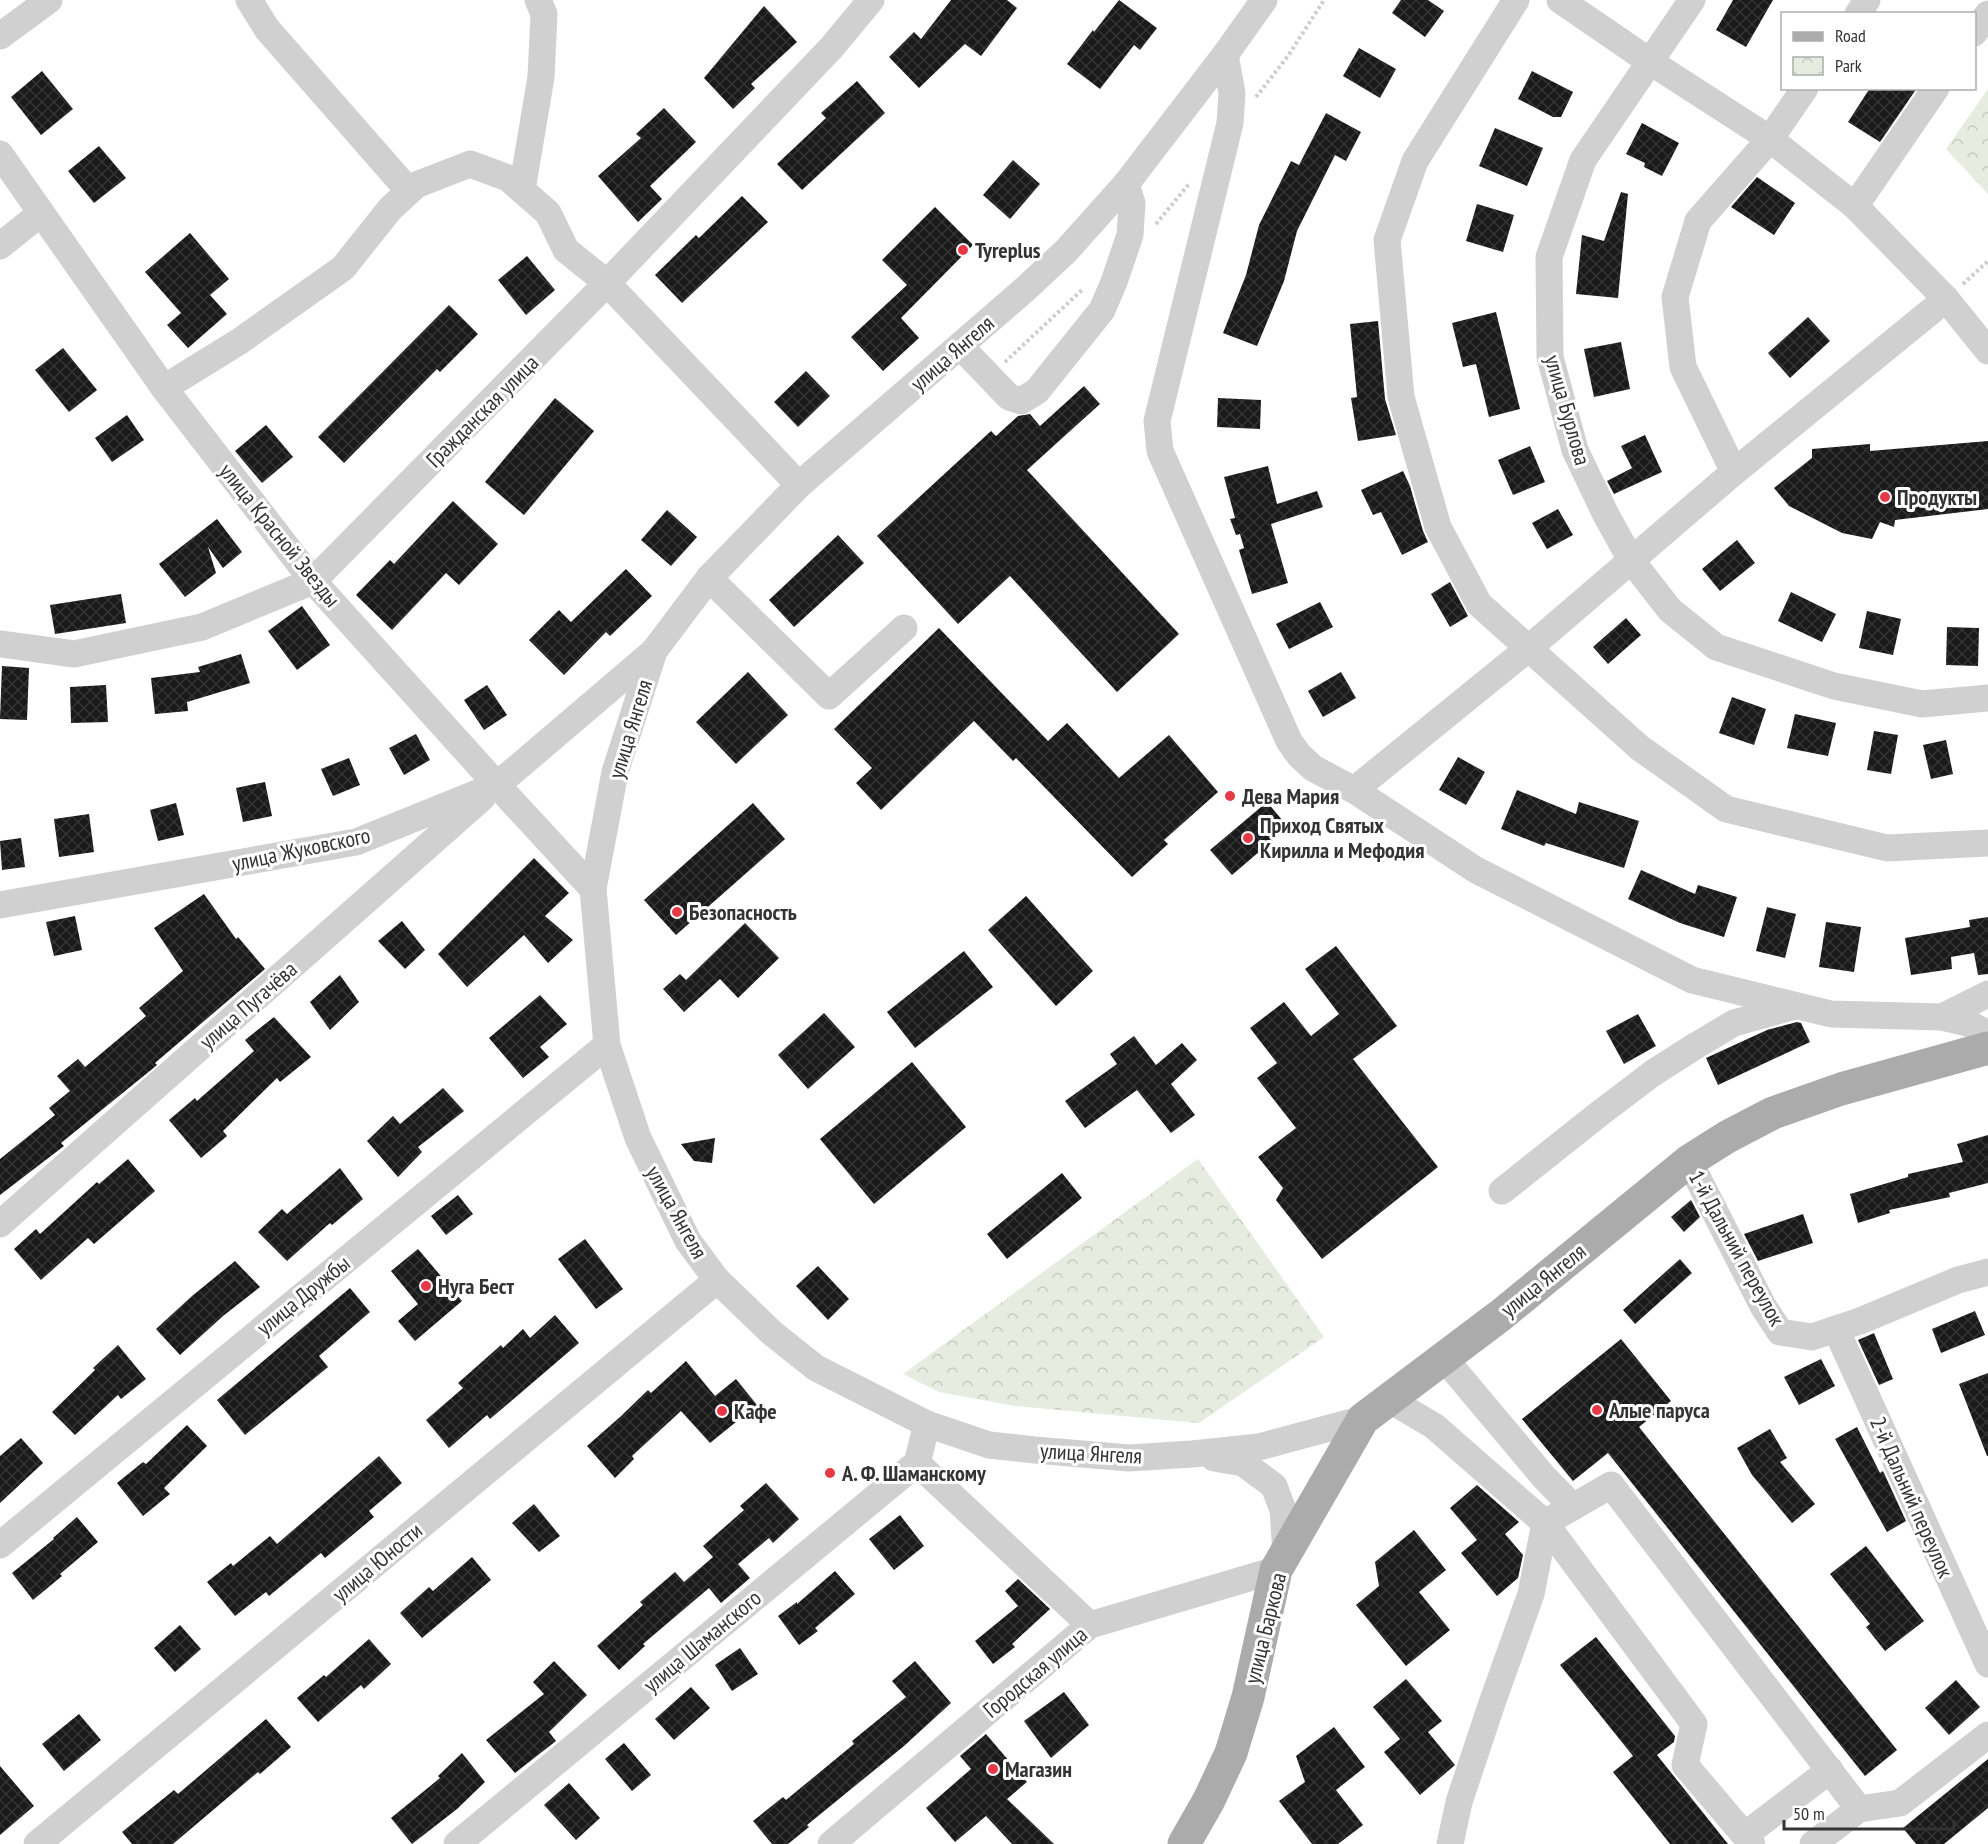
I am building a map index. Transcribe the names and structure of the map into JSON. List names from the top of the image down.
{
  "streets": {
    "main road": ["улица Янгеля", "улица Баркова"],
    "street": [
      "улица Бурлова",
      "Гражданская улица",
      "улица Красной Звезды",
      "улица Жуковского",
      "улица Пугачёва",
      "1-й Дальний переулок",
      "улица Дружбы",
      "2-й Дальний переулок",
      "улица Юности",
      "улица Шаманского",
      "Городская улица"
    ]
  },
  "crossings": [
    ["улица Янгеля", "улица Красной Звезды"],
    ["улица Янгеля", "улица Жуковского"],
    ["улица Янгеля", "1-й Дальний переулок"],
    ["улица Янгеля", "улица Дружбы"],
    ["улица Янгеля", "улица Юности"],
    ["улица Янгеля", "улица Баркова"],
    ["Гражданская улица", "улица Красной Звезды"],
    ["улица Красной Звезды", "улица Жуковского"],
    ["улица Красной Звезды", "улица Пугачёва"],
    ["улица Жуковского", "улица Пугачёва"],
    ["1-й Дальний переулок", "2-й Дальний переулок"],
    ["улица Баркова", "Городская улица"]
  ],
  "places": [
    "Tyreplus",
    "Продукты",
    "Дева Мария",
    "Приход Святых Кирилла и Мефодия",
    "Безопасность",
    "Нуга Бест",
    "Алые паруса",
    "Кафе",
    "А. Ф. Шаманскому",
    "Магазин"
  ],
  "legend": ["Road", "Park"],
  "scale_bar": "50 m"
}
